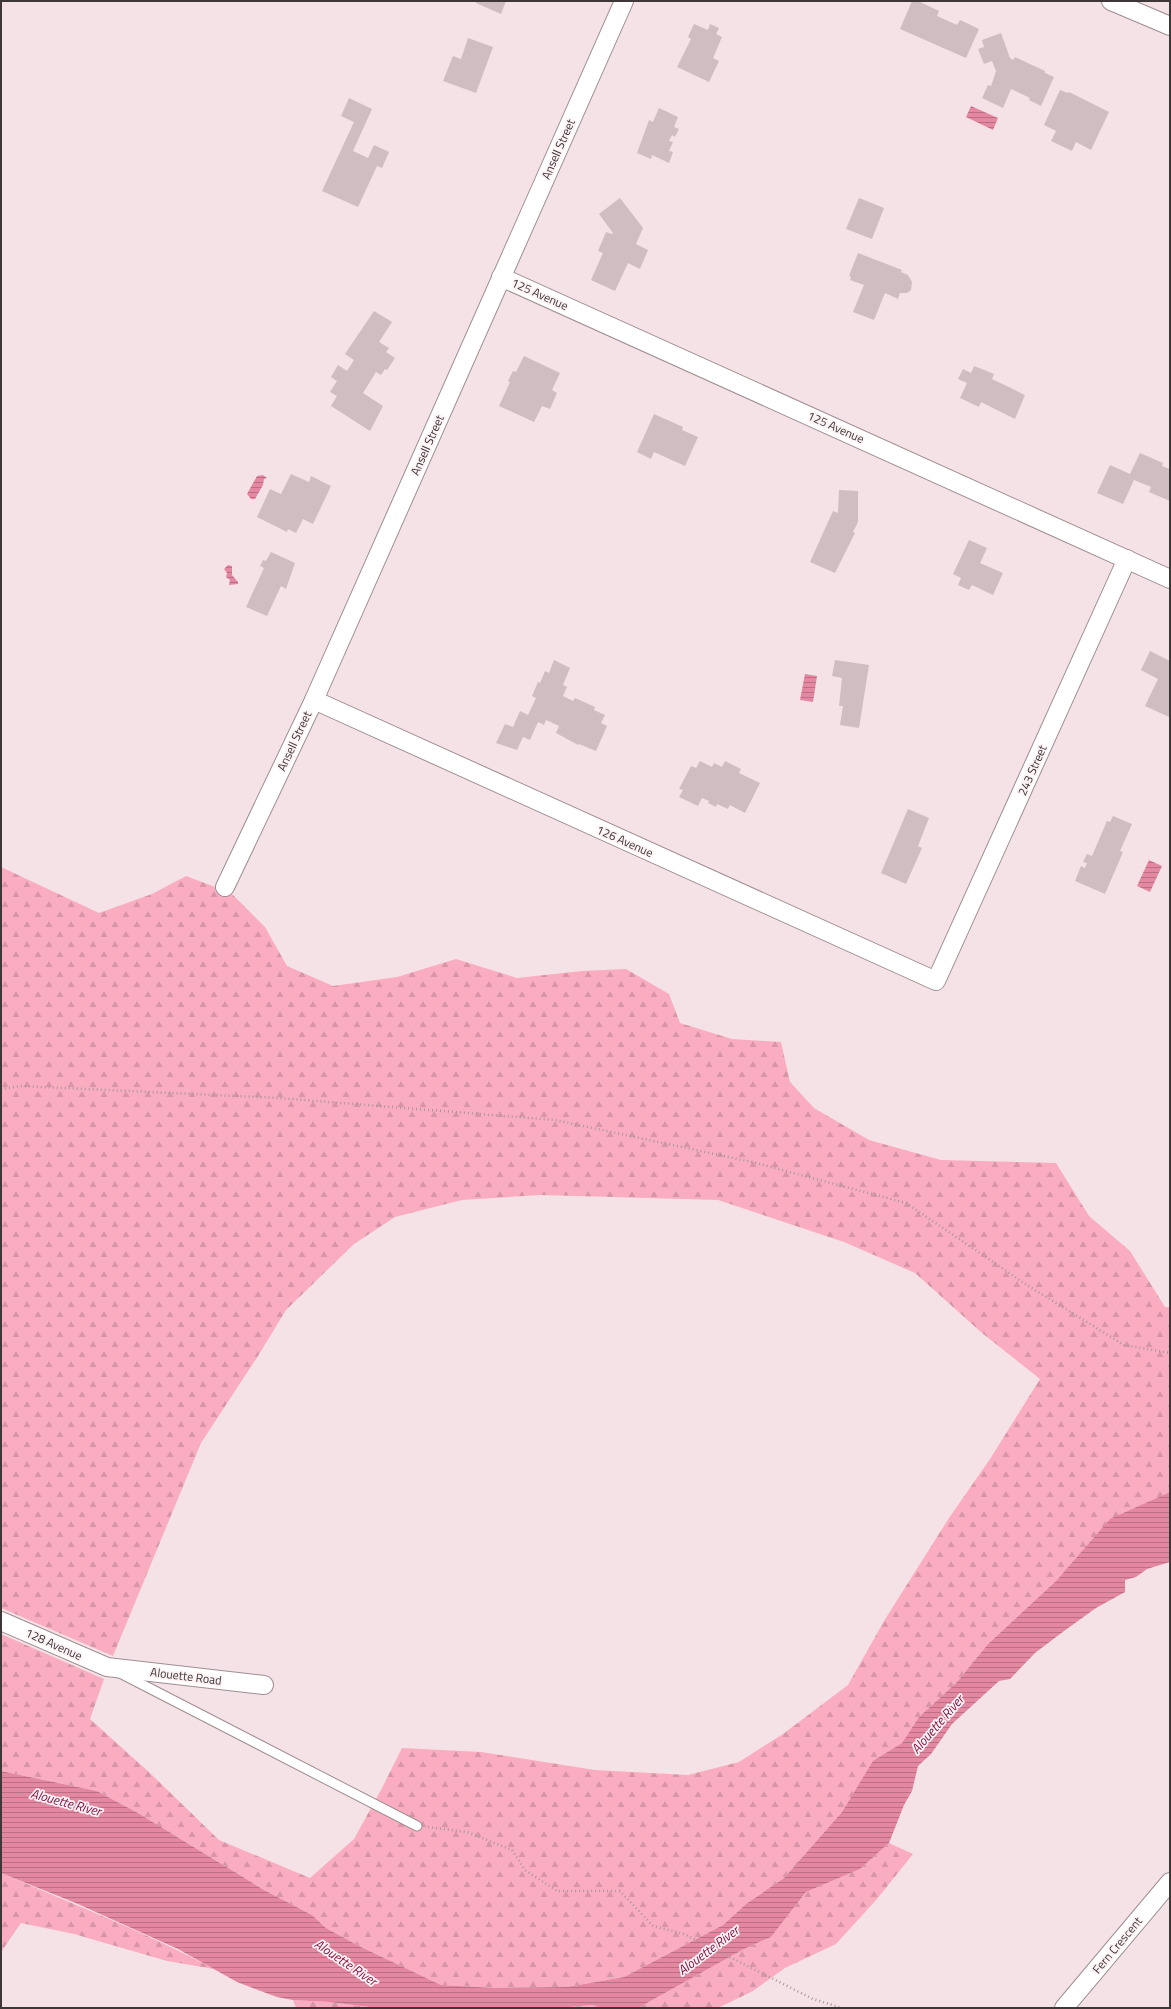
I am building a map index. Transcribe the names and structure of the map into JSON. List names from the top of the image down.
{
  "streets": {
    "street": [
      "Ansell Street",
      "125 Avenue",
      "243 Street",
      "126 Avenue",
      "128 Avenue",
      "Alouette Road",
      "Fern Crescent"
    ]
  },
  "crossings": [
    ["Ansell Street", "125 Avenue"],
    ["Ansell Street", "126 Avenue"],
    ["125 Avenue", "243 Street"],
    ["243 Street", "126 Avenue"],
    ["128 Avenue", "Alouette Road"]
  ],
  "water": ["Alouette River"]
}
